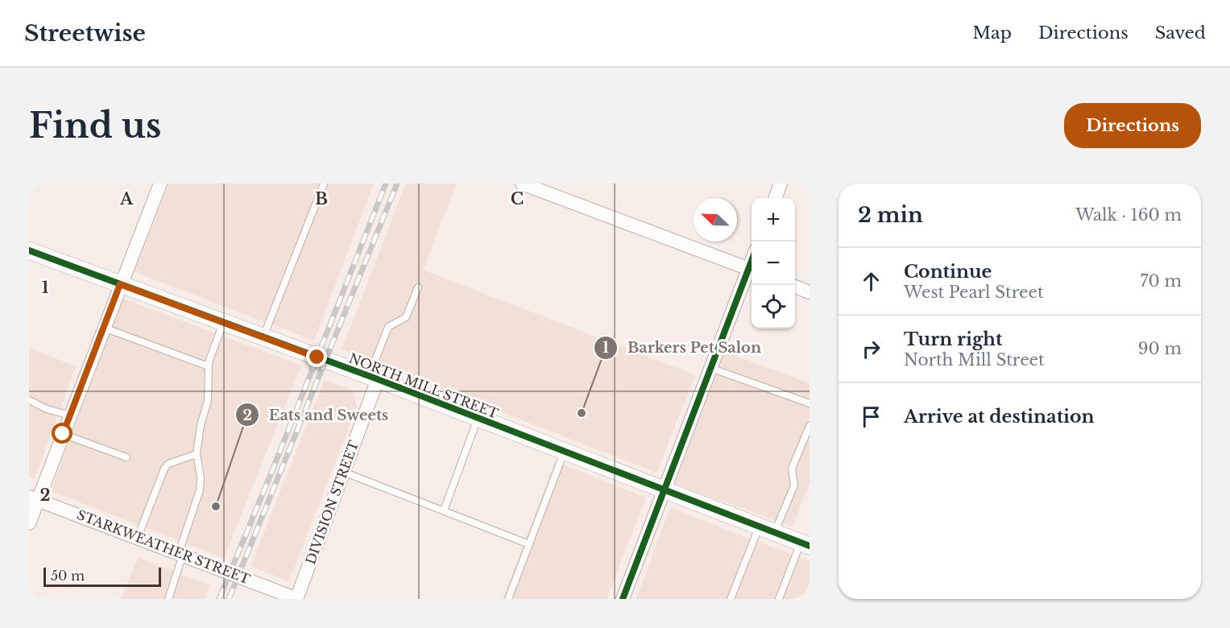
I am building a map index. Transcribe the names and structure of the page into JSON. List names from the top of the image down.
{
  "streets": {
    "street": ["NORTH MILL STREET", "DIVISION STREET", "STARKWEATHER STREET"]
  },
  "crossings": [
    ["NORTH MILL STREET", "DIVISION STREET"],
    ["DIVISION STREET", "STARKWEATHER STREET"]
  ],
  "places": ["Barkers Pet Salon", "Eats and Sweets"],
  "scale_bar": "50 m",
  "north": "top left",
  "page": {
    "header": "Streetwise",
    "nav": ["Map", "Directions", "Saved"],
    "buttons": "Directions",
    "title": "Find us",
    "heading": ["2 min", "Walk · 160 m"],
    "map_buttons": ["+", "−"],
    "list": [
      ["Continue", "West Pearl Street", "70 m"],
      ["Turn right", "North Mill Street", "90 m"],
      "Arrive at destination"
    ],
    "scale": "50 m"
  },
  "grid": {
    "columns": ["A", "B", "C"],
    "rows": ["1", "2"]
  }
}
